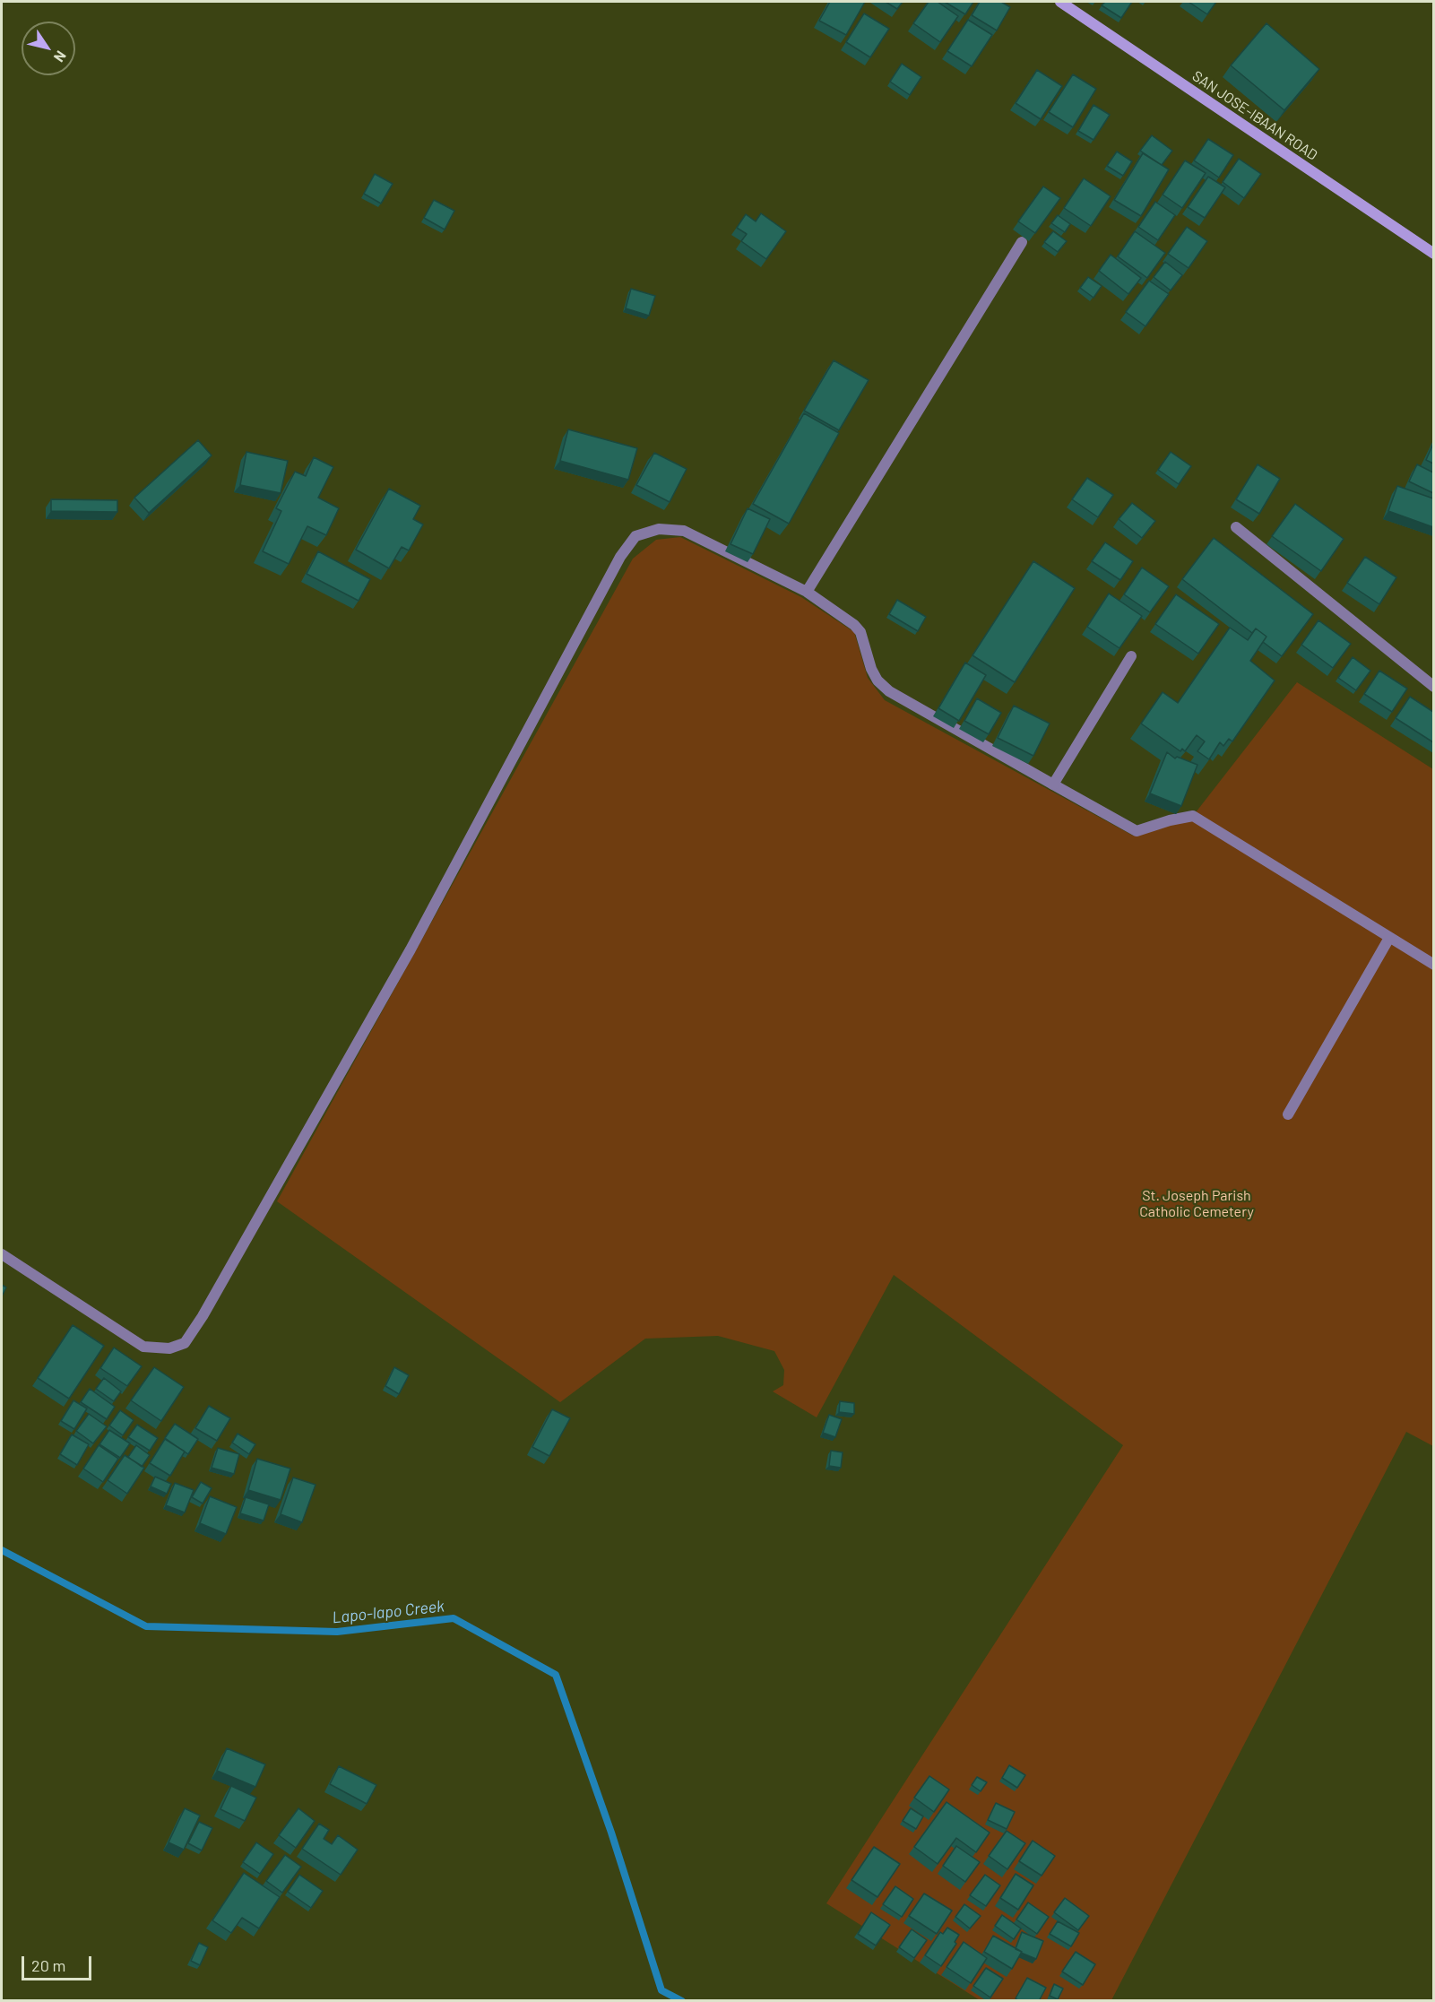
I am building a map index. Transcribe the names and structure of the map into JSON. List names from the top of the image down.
{
  "streets": {
    "main road": ["SAN JOSE-IBAAN ROAD"]
  },
  "water": ["Lapo-lapo Creek"],
  "parks": ["St. Joseph Parish Catholic Cemetery"],
  "scale_bar": "20 m",
  "north": "bottom right"
}
